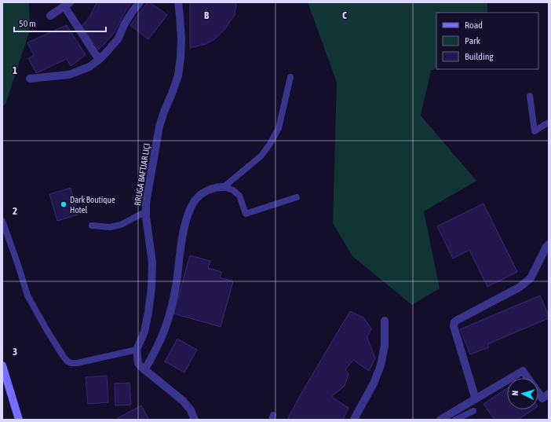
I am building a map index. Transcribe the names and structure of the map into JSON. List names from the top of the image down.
{
  "streets": {
    "street": ["RRUGA BAFTJAR LIÇI"]
  },
  "places": ["Dark Boutique Hotel"],
  "legend": ["Road", "Park", "Building"],
  "scale_bar": "50 m",
  "north": "left",
  "grid": {
    "columns": ["B", "C"],
    "rows": ["1", "2", "3"]
  }
}
